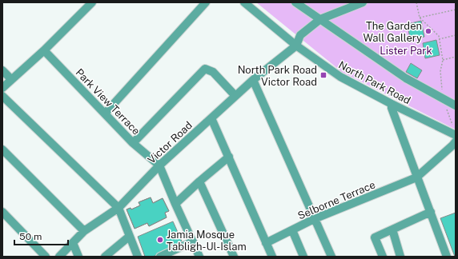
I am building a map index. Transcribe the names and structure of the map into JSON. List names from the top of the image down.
{
  "streets": {
    "street": [
      "North Park Road",
      "Park View Terrace",
      "Victor Road",
      "Selborne Terrace"
    ]
  },
  "crossings": [
    ["North Park Road", "Victor Road"],
    ["Park View Terrace", "Victor Road"]
  ],
  "parks": ["Lister Park"],
  "places": {
    "other": ["The Garden Wall Gallery", "Jamia Mosque Tabligh-Ul-Islam"],
    "transit": ["North Park Road Victor Road"]
  },
  "scale_bar": "50 m"
}
